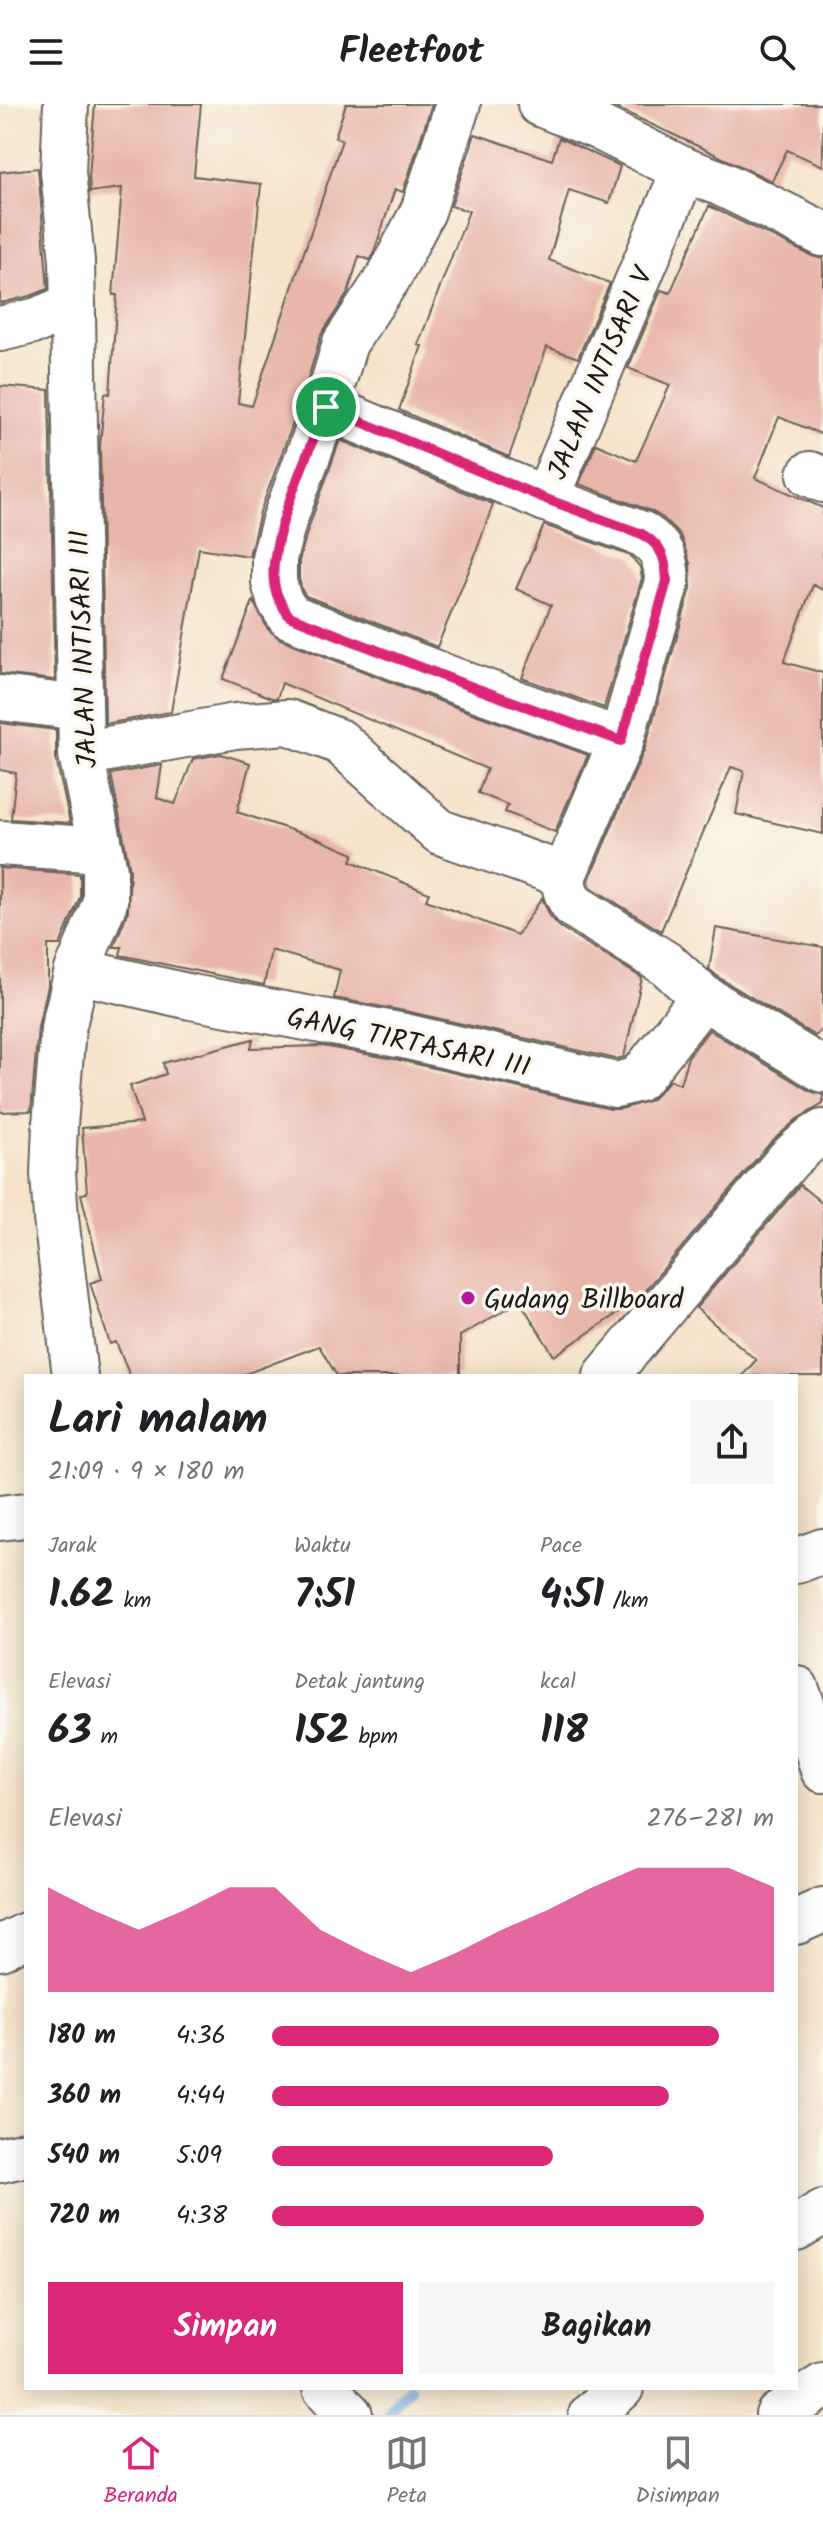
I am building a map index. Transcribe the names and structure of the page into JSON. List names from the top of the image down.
{
  "streets": {
    "street": ["JALAN INTISARI V", "JALAN INTISARI III", "GANG TIRTASARI III"]
  },
  "crossings": [
    ["JALAN INTISARI III", "GANG TIRTASARI III"]
  ],
  "places": ["Gudang Billboard"],
  "page": {
    "header": "Fleetfoot",
    "heading": ["Lari malam", "21:09 · 9 × 180 m"],
    "stats": [
      ["Jarak", "1.62 km"],
      ["Waktu", "7:51"],
      ["Pace", "4:51 /km"],
      ["Elevasi", "63 m"],
      ["Detak jantung", "152 bpm"],
      ["kcal", "118"]
    ],
    "chart": ["Elevasi", "276–281 m"],
    "list": [
      {
        "name": "180 m",
        "note": "4:36"
      },
      {
        "name": "360 m",
        "note": "4:44"
      },
      {
        "name": "540 m",
        "note": "5:09"
      },
      {
        "name": "720 m",
        "note": "4:38"
      }
    ],
    "buttons": ["Simpan", "Bagikan"],
    "tabs": ["Beranda", "Peta", "Disimpan"]
  }
}
